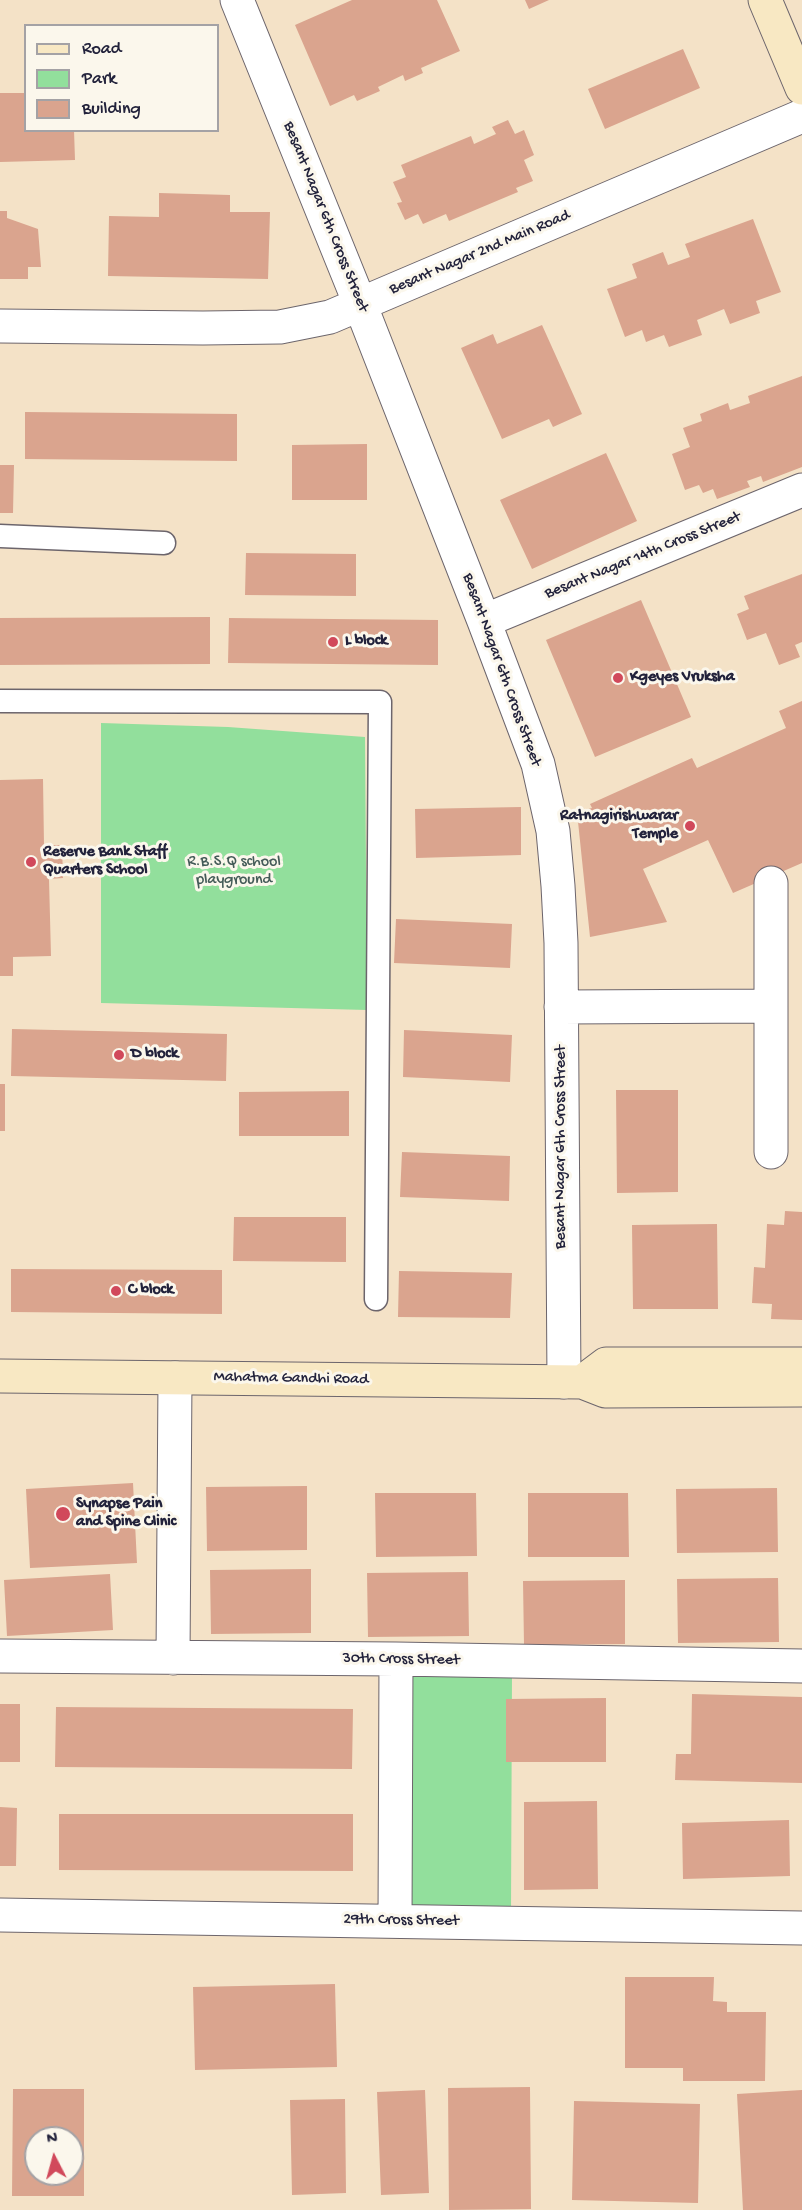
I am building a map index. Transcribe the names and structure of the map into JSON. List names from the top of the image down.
{
  "streets": {
    "main road": ["Mahatma Gandhi Road"],
    "street": [
      "Besant Nagar 6th Cross Street",
      "Besant Nagar 2nd Main Road",
      "Besant Nagar 14th Cross Street",
      "30th Cross Street",
      "29th Cross Street"
    ]
  },
  "crossings": [
    ["Besant Nagar 6th Cross Street", "Besant Nagar 2nd Main Road"],
    ["Besant Nagar 6th Cross Street", "Besant Nagar 14th Cross Street"],
    ["Besant Nagar 6th Cross Street", "Mahatma Gandhi Road"]
  ],
  "parks": ["R.B.S.Q school playground"],
  "places": [
    "L block",
    "Kgeyes Vruksha",
    "Ratnagirishwarar Temple",
    "Reserve Bank Staff Quarters School",
    "D block",
    "C block",
    "Synapse Pain and Spine Clinic"
  ],
  "legend": ["Road", "Park", "Building"],
  "north": "top"
}
